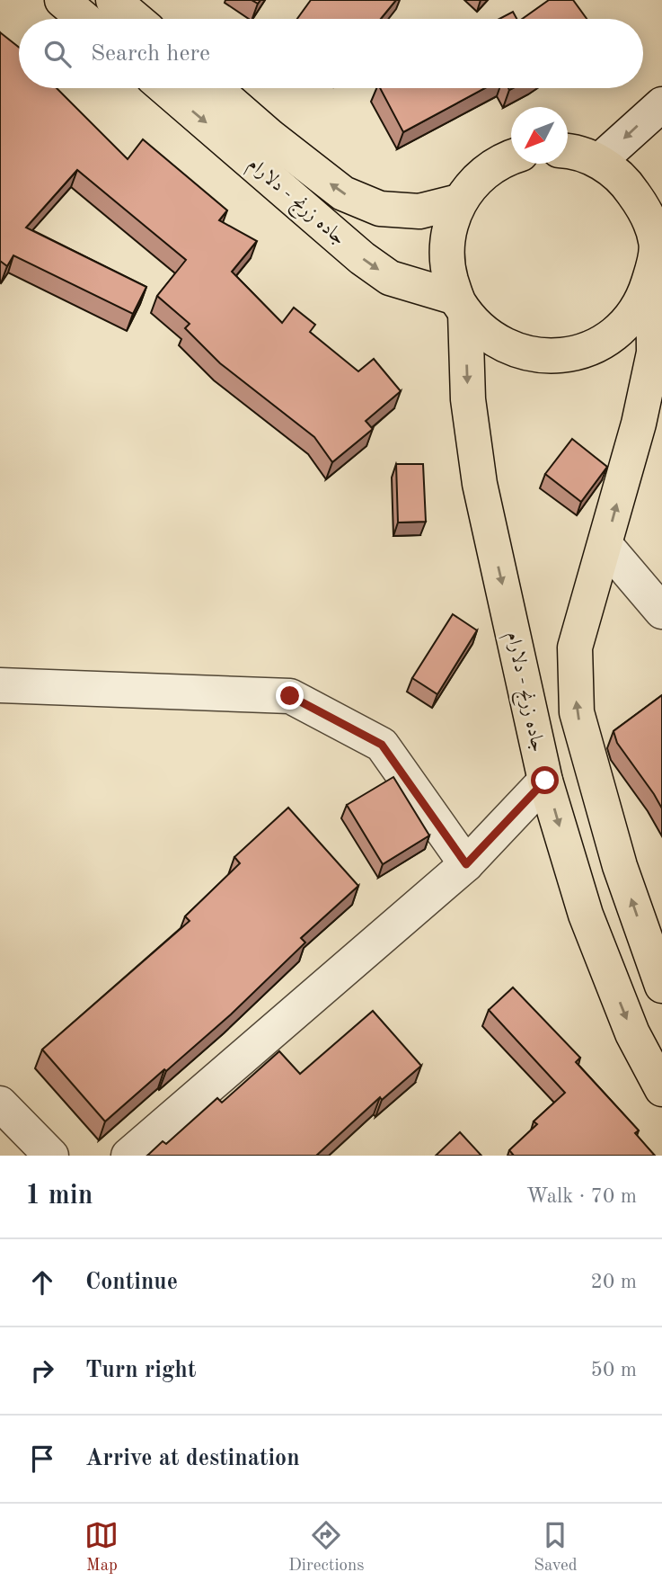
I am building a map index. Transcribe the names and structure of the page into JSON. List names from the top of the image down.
{
  "streets": {
    "highway": ["جاده زرنج - دلارام"]
  },
  "north": "bottom left",
  "page": {
    "search": "Search here",
    "heading": ["1 min", "Walk · 70 m"],
    "list": [
      ["Continue", "20 m"],
      ["Turn right", "50 m"],
      "Arrive at destination"
    ],
    "nav": ["Map", "Directions", "Saved"]
  }
}
